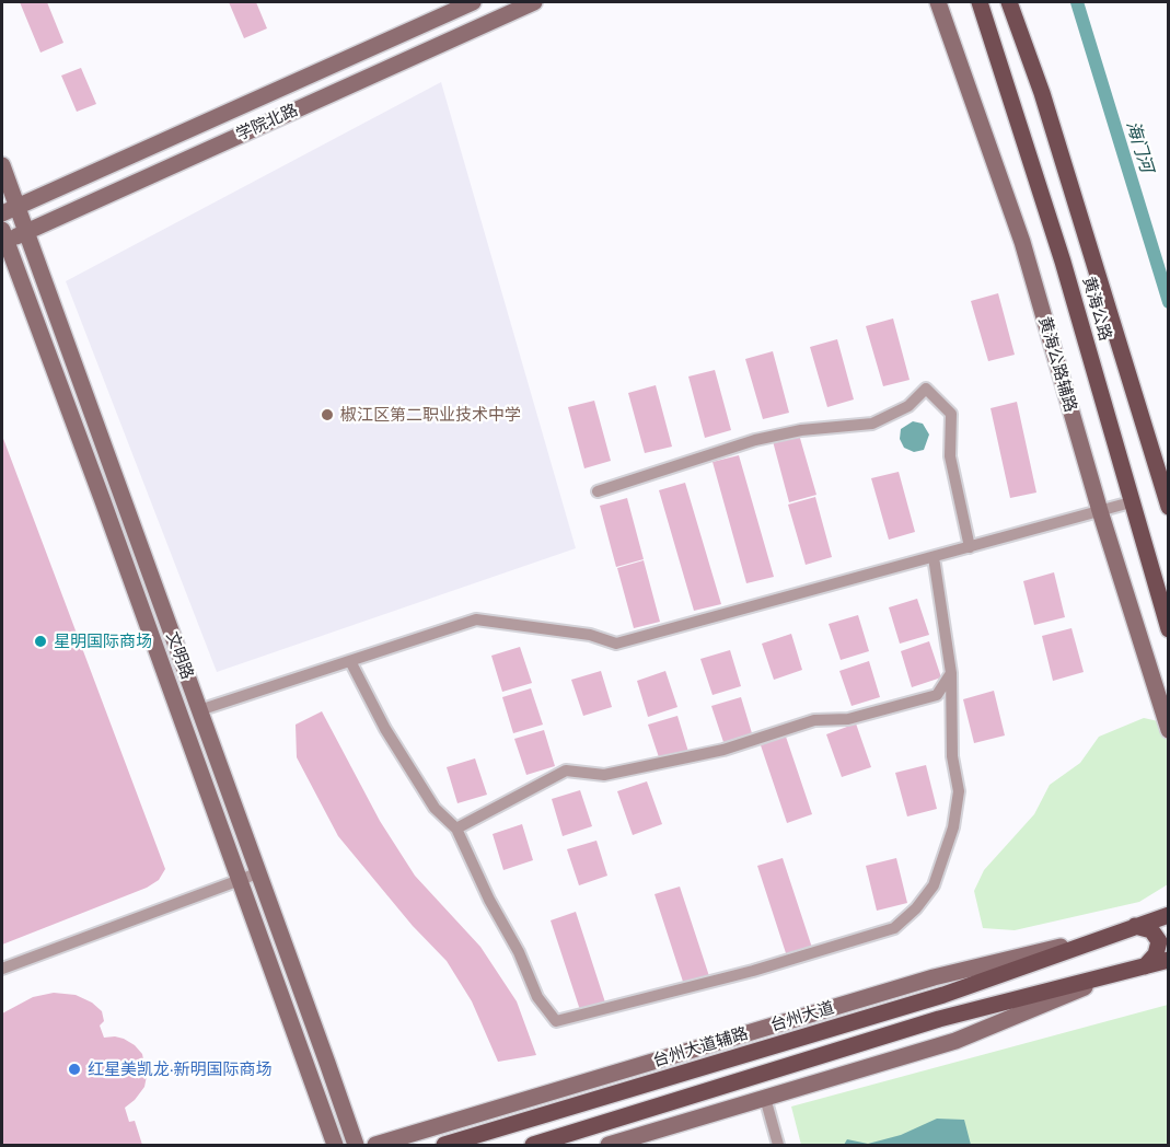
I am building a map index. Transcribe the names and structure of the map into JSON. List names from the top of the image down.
{
  "streets": {
    "main road": [
      "学院北路",
      "黄海公路",
      "黄海公路辅路",
      "文明路",
      "台州大道",
      "台州大道辅路"
    ]
  },
  "crossings": [
    ["学院北路", "文明路"],
    ["台州大道", "台州大道辅路"]
  ],
  "water": ["海门河"],
  "places": ["椒江区第二职业技术中学", "星明国际商场", "红星美凯龙·新明国际商场"]
}
